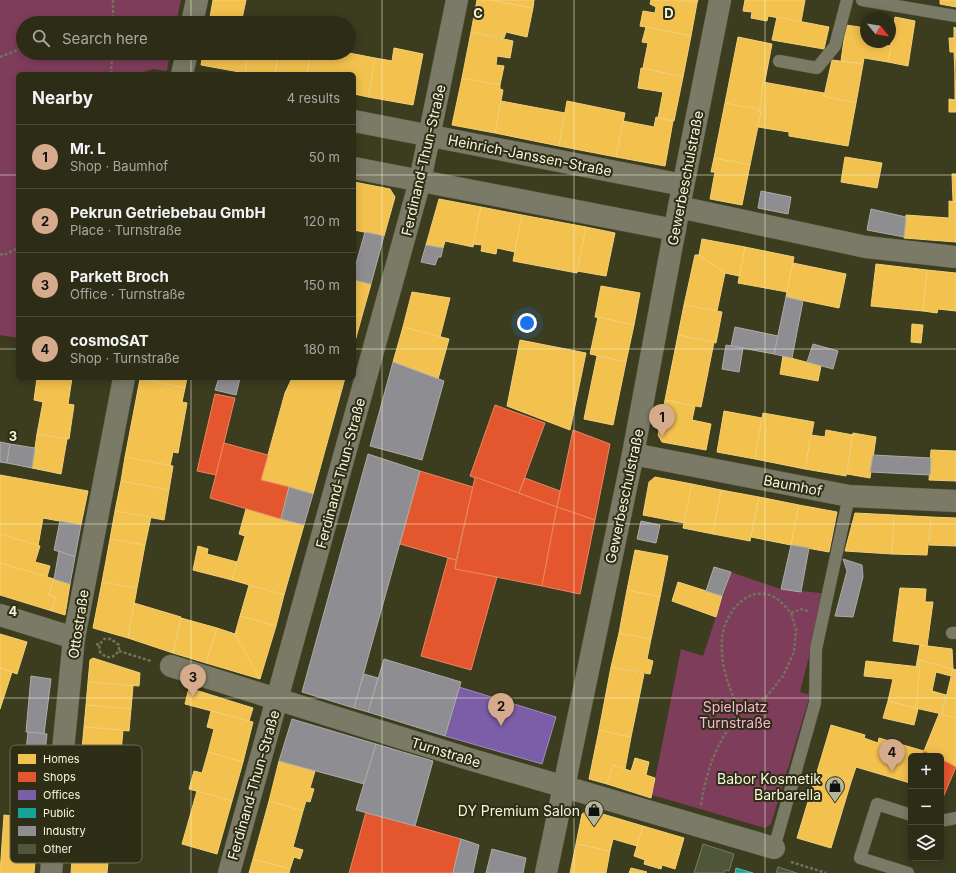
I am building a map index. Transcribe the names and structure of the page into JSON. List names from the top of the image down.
{
  "streets": {
    "street": [
      "Heinrich-Janssen-Straße",
      "Ferdinand-Thun-Straße",
      "Gewerbeschulstraße",
      "Baumhof",
      "Ottostraße",
      "Turnstraße"
    ]
  },
  "crossings": [
    ["Heinrich-Janssen-Straße", "Ferdinand-Thun-Straße"],
    ["Heinrich-Janssen-Straße", "Gewerbeschulstraße"],
    ["Ferdinand-Thun-Straße", "Turnstraße"],
    ["Gewerbeschulstraße", "Baumhof"],
    ["Gewerbeschulstraße", "Turnstraße"]
  ],
  "parks": ["Spielplatz Turnstraße"],
  "places": {
    "shop": ["Babor Kosmetik Barbarella", "DY Premium Salon"]
  },
  "legend": [
    "Homes",
    "Shops",
    "Offices",
    "Public",
    "Industry",
    "Other"
  ],
  "north": "bottom right",
  "page": {
    "search": "Search here",
    "heading": ["Nearby", "4 results"],
    "list": [
      {
        "mark": "1",
        "name": "Mr. L",
        "note": "Shop · Baumhof",
        "value": "50 m"
      },
      {
        "mark": "2",
        "name": "Pekrun Getriebebau GmbH",
        "note": "Place · Turnstraße",
        "value": "120 m"
      },
      {
        "mark": "3",
        "name": "Parkett Broch",
        "note": "Office · Turnstraße",
        "value": "150 m"
      },
      {
        "mark": "4",
        "name": "cosmoSAT",
        "note": "Shop · Turnstraße",
        "value": "180 m"
      }
    ],
    "pins": [
      "1",
      "3",
      "2",
      "4"
    ],
    "map_buttons": ["+", "−"]
  },
  "grid": {
    "columns": ["C", "D"],
    "rows": ["3", "4"]
  }
}
